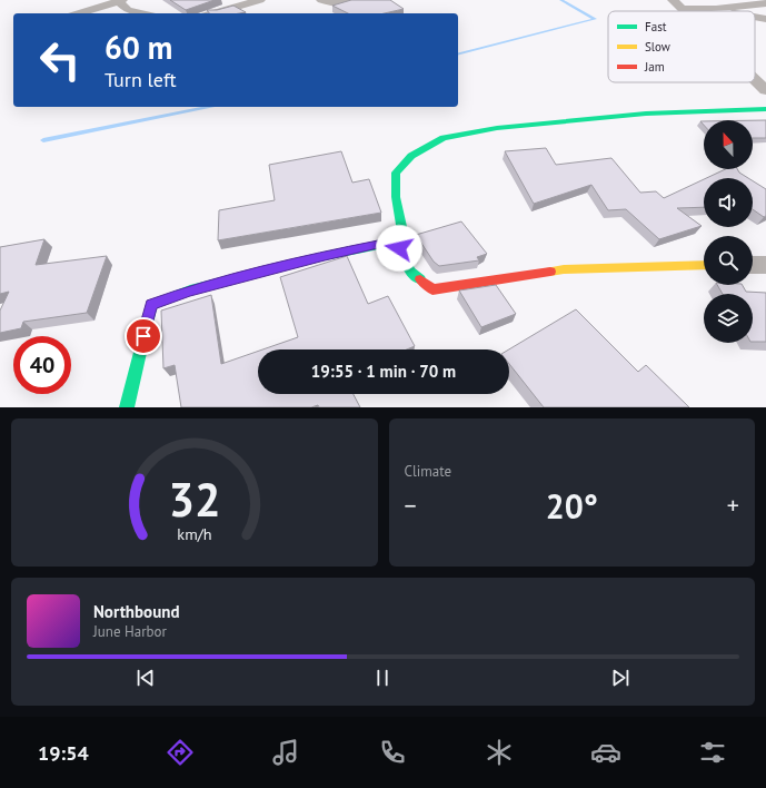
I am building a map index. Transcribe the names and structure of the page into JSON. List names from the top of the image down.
{
  "legend": ["Fast", "Slow", "Jam"],
  "north": "top",
  "page": {
    "turn": ["60 m", "Turn left"],
    "limit": "40",
    "trip": "19:55 · 1 min · 70 m",
    "tile": "Climate",
    "heat": ["−", "20°", "+"],
    "song": ["Northbound", "June Harbor"],
    "tabs": "19:54",
    "gauge": ["32", "km/h"]
  }
}
